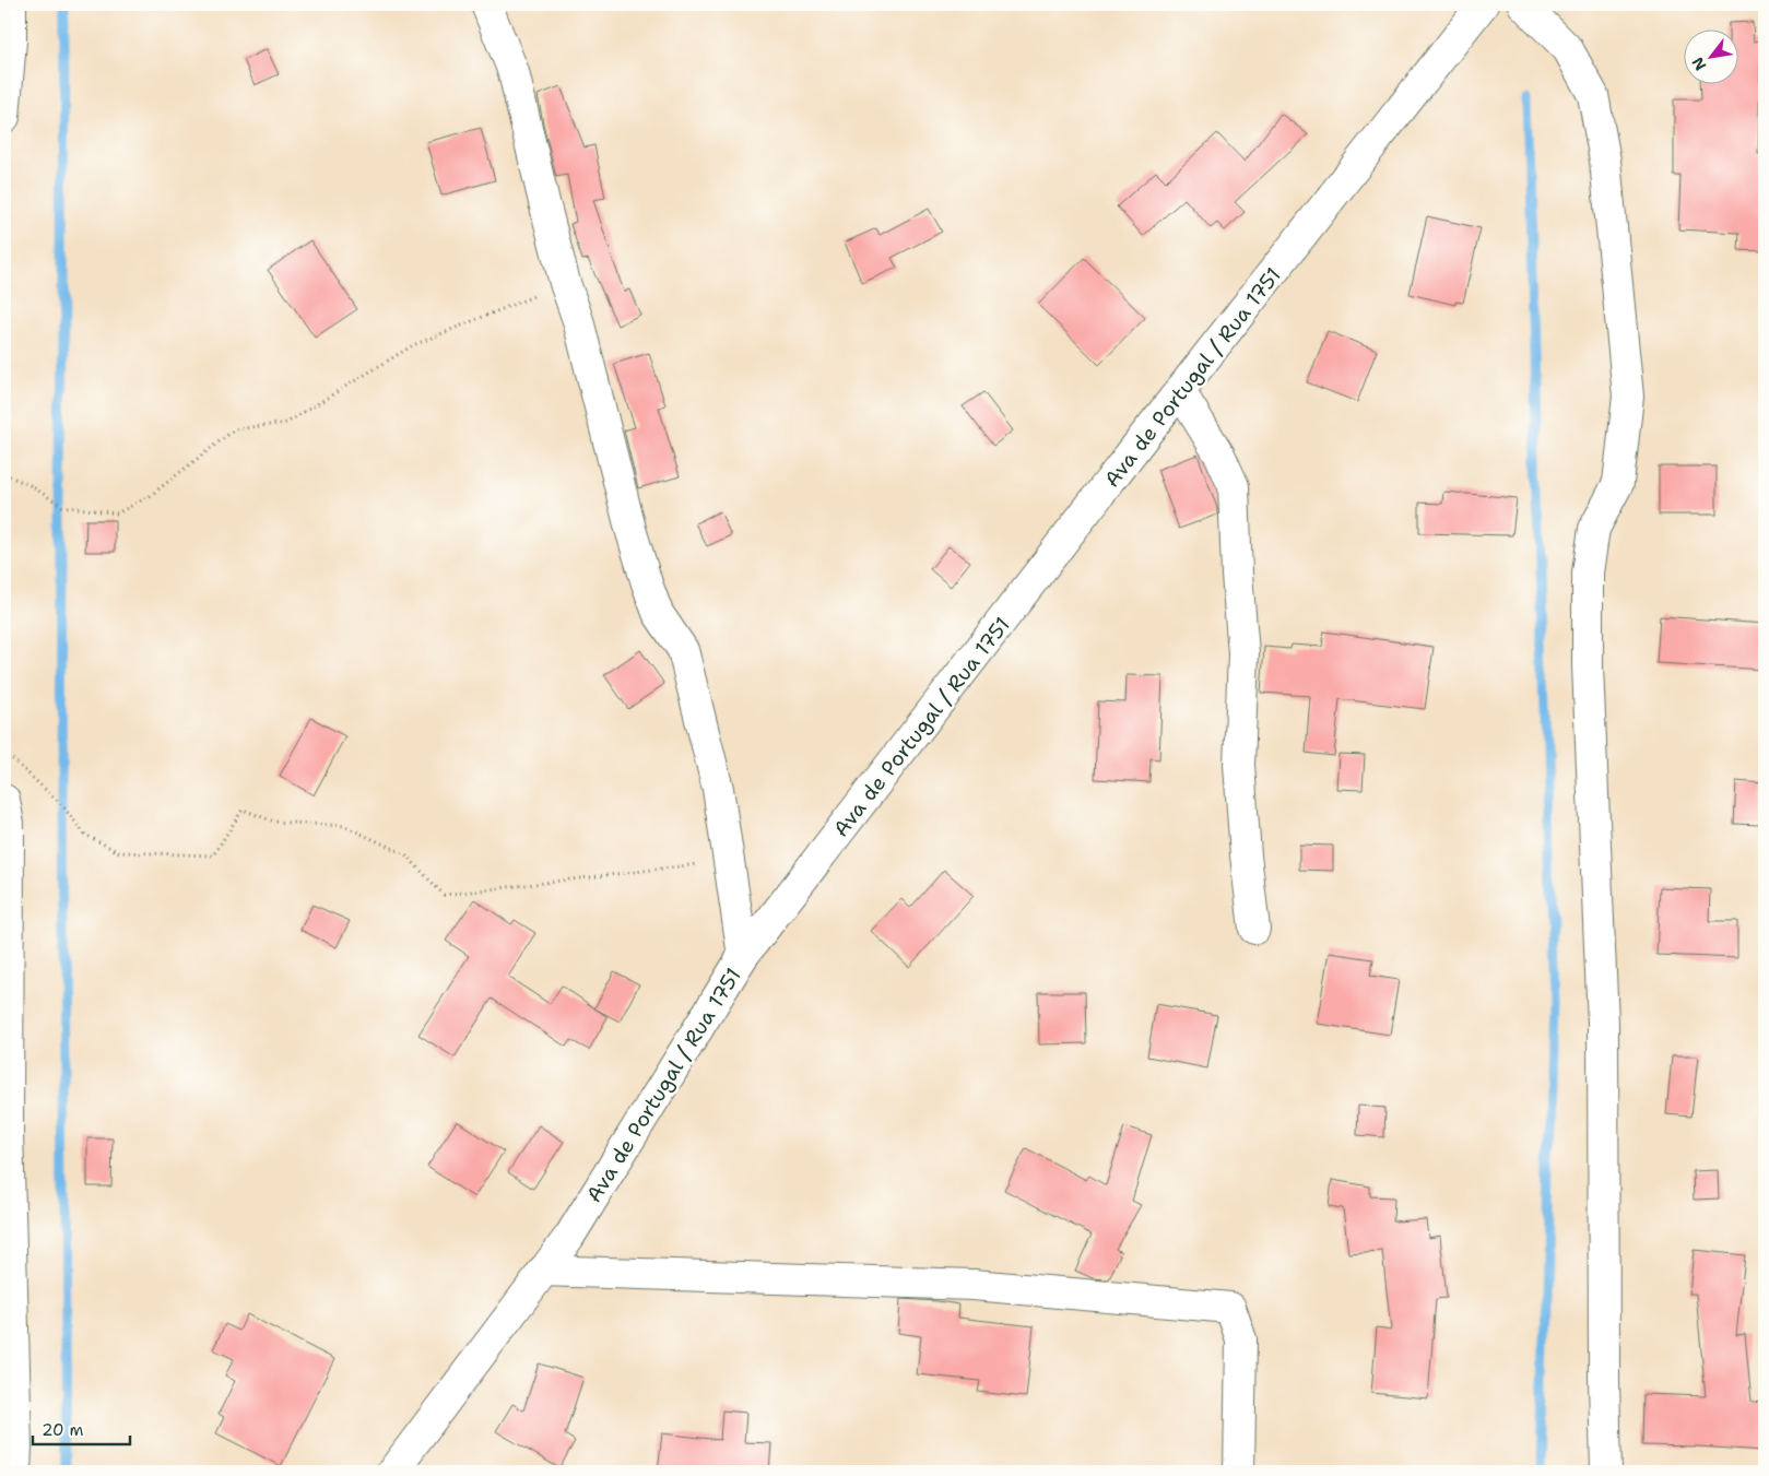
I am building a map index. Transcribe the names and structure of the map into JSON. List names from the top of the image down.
{
  "streets": {
    "street": ["Ava de Portugal / Rua 1751"]
  },
  "scale_bar": "20 m",
  "north": "bottom left"
}
